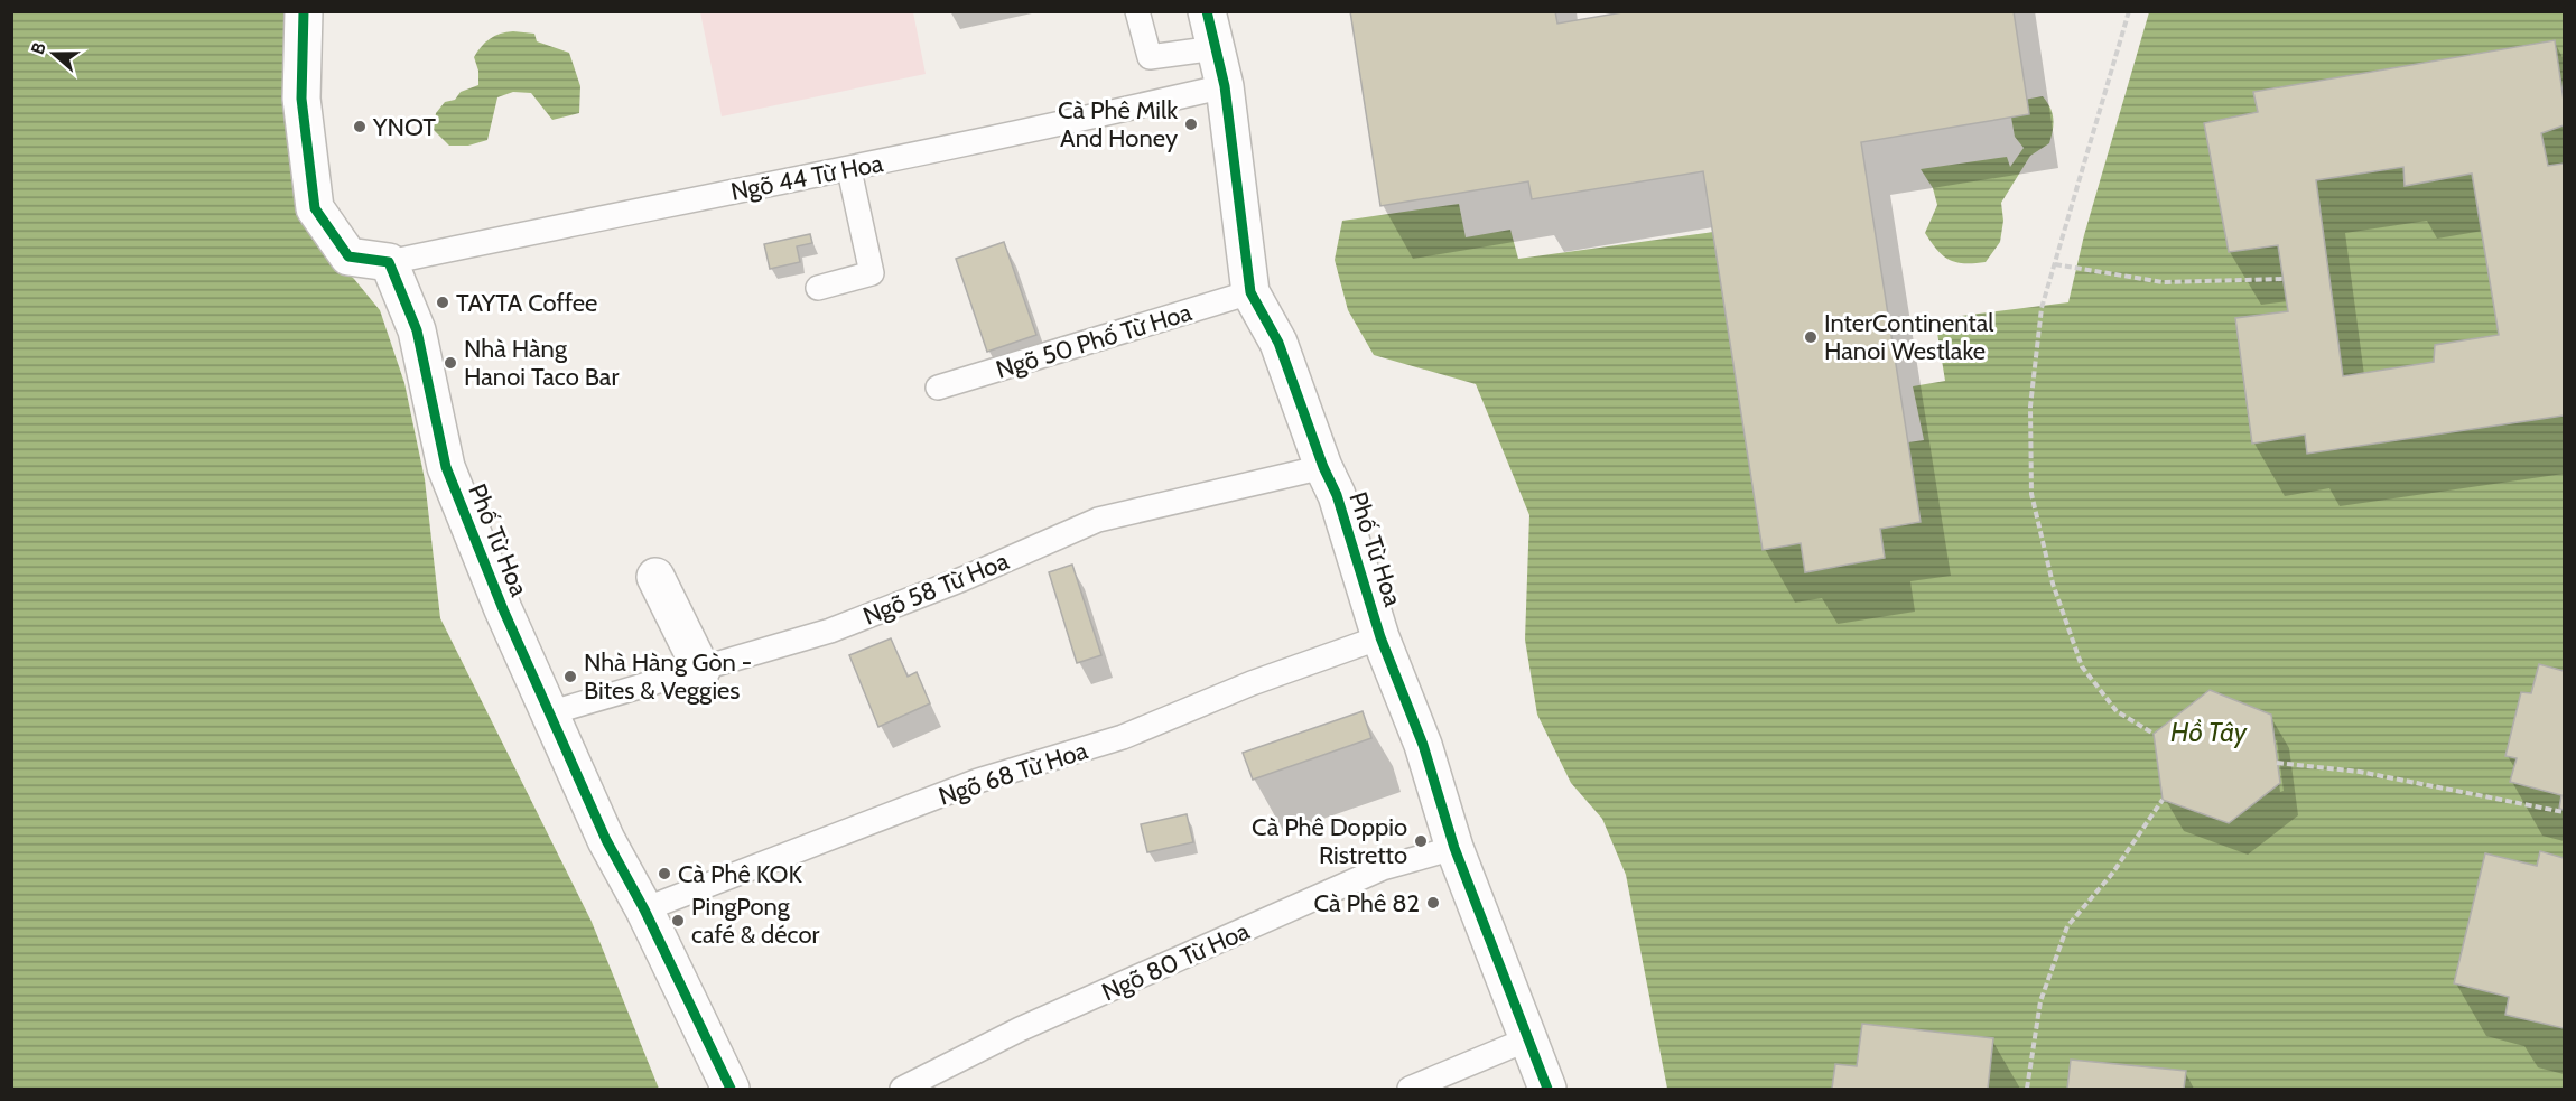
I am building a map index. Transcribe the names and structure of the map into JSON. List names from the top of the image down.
{
  "streets": {
    "street": ["Phố Từ Hoa"],
    "lane": [
      "Ngõ 44 Từ Hoa",
      "Ngõ 50 Phố Từ Hoa",
      "Ngõ 58 Từ Hoa",
      "Ngõ 68 Từ Hoa",
      "Ngõ 80 Từ Hoa"
    ]
  },
  "crossings": [
    ["Ngõ 44 Từ Hoa", "Phố Từ Hoa"],
    ["Ngõ 50 Phố Từ Hoa", "Phố Từ Hoa"],
    ["Phố Từ Hoa", "Ngõ 58 Từ Hoa"],
    ["Phố Từ Hoa", "Ngõ 68 Từ Hoa"],
    ["Phố Từ Hoa", "Ngõ 80 Từ Hoa"]
  ],
  "water": ["Hồ Tây"],
  "places": [
    "Cà Phê Milk And Honey",
    "YNOT",
    "TAYTA Coffee",
    "InterContinental Hanoi Westlake",
    "Nhà Hàng Hanoi Taco Bar",
    "Nhà Hàng Gòn - Bites & Veggies",
    "Cà Phê Doppio Ristretto",
    "Cà Phê KOK",
    "Cà Phê 82",
    "PingPong café & décor"
  ],
  "north": "left"
}
